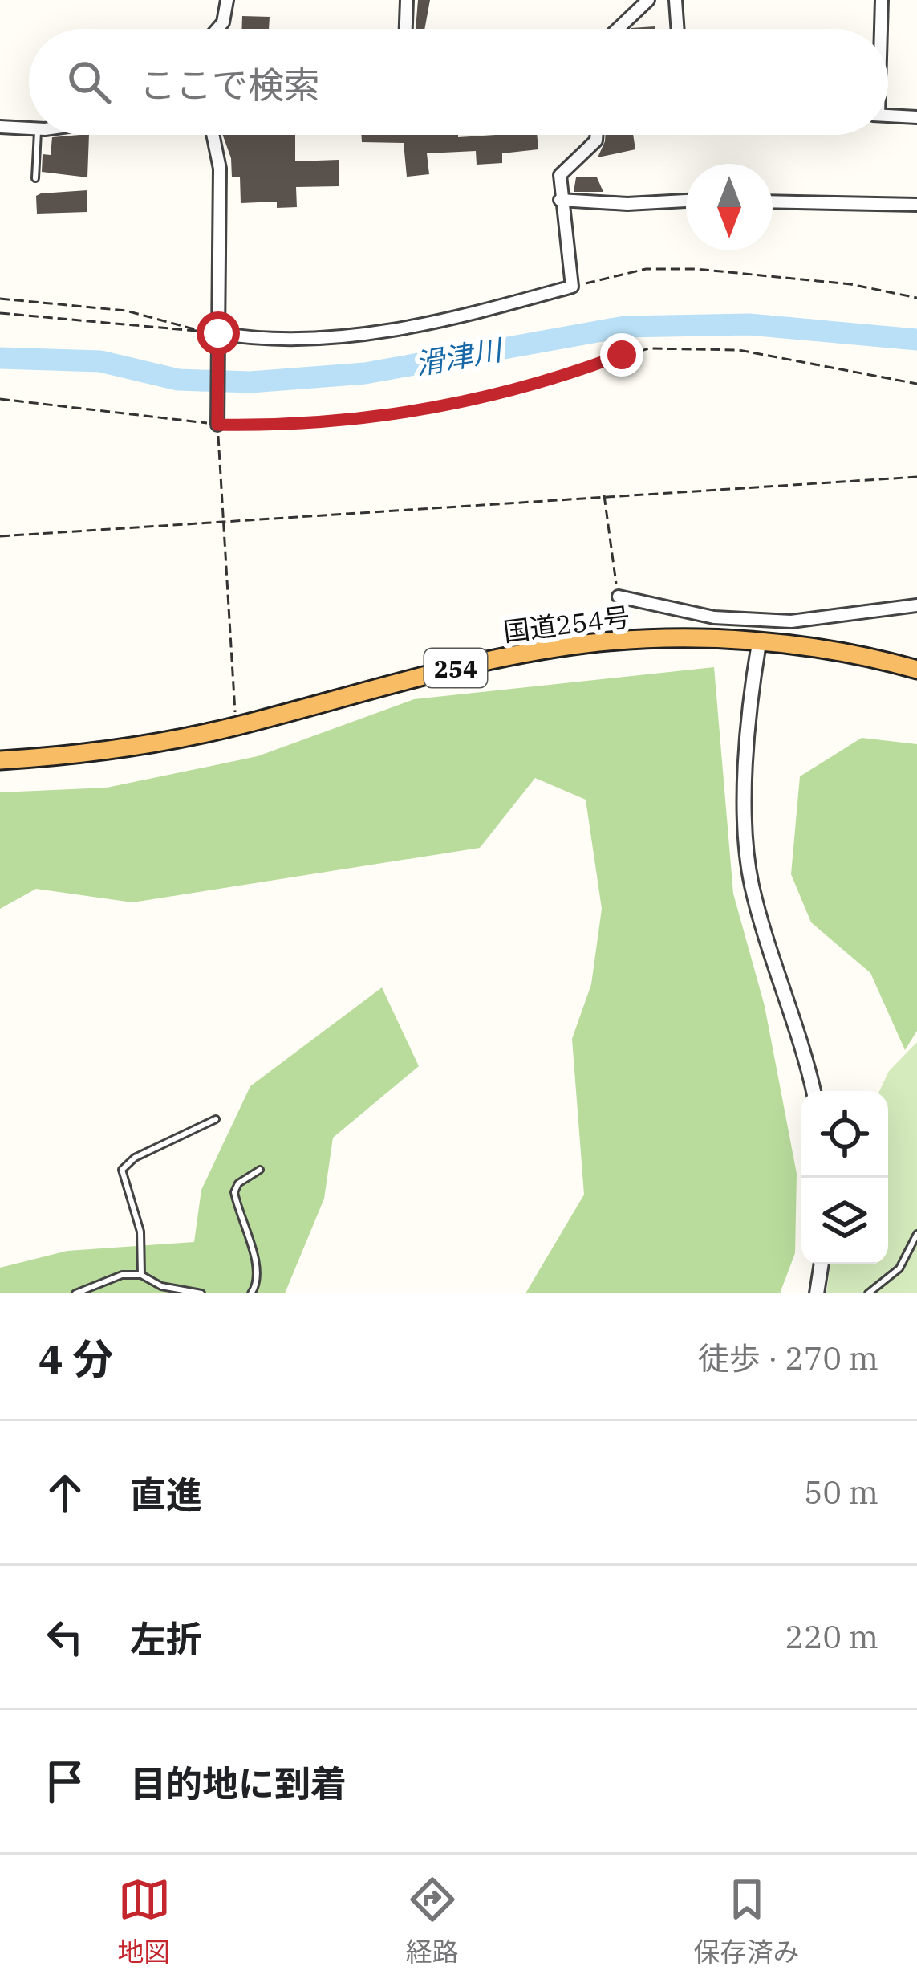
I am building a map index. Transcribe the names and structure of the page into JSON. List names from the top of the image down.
{
  "streets": {
    "highway": ["国道254号", "254"]
  },
  "water": ["滑津川"],
  "north": "bottom",
  "page": {
    "search": "ここで検索",
    "heading": ["4 分", "徒歩 · 270 m"],
    "list": [
      ["直進", "50 m"],
      ["左折", "220 m"],
      "目的地に到着"
    ],
    "nav": ["地図", "経路", "保存済み"]
  }
}
